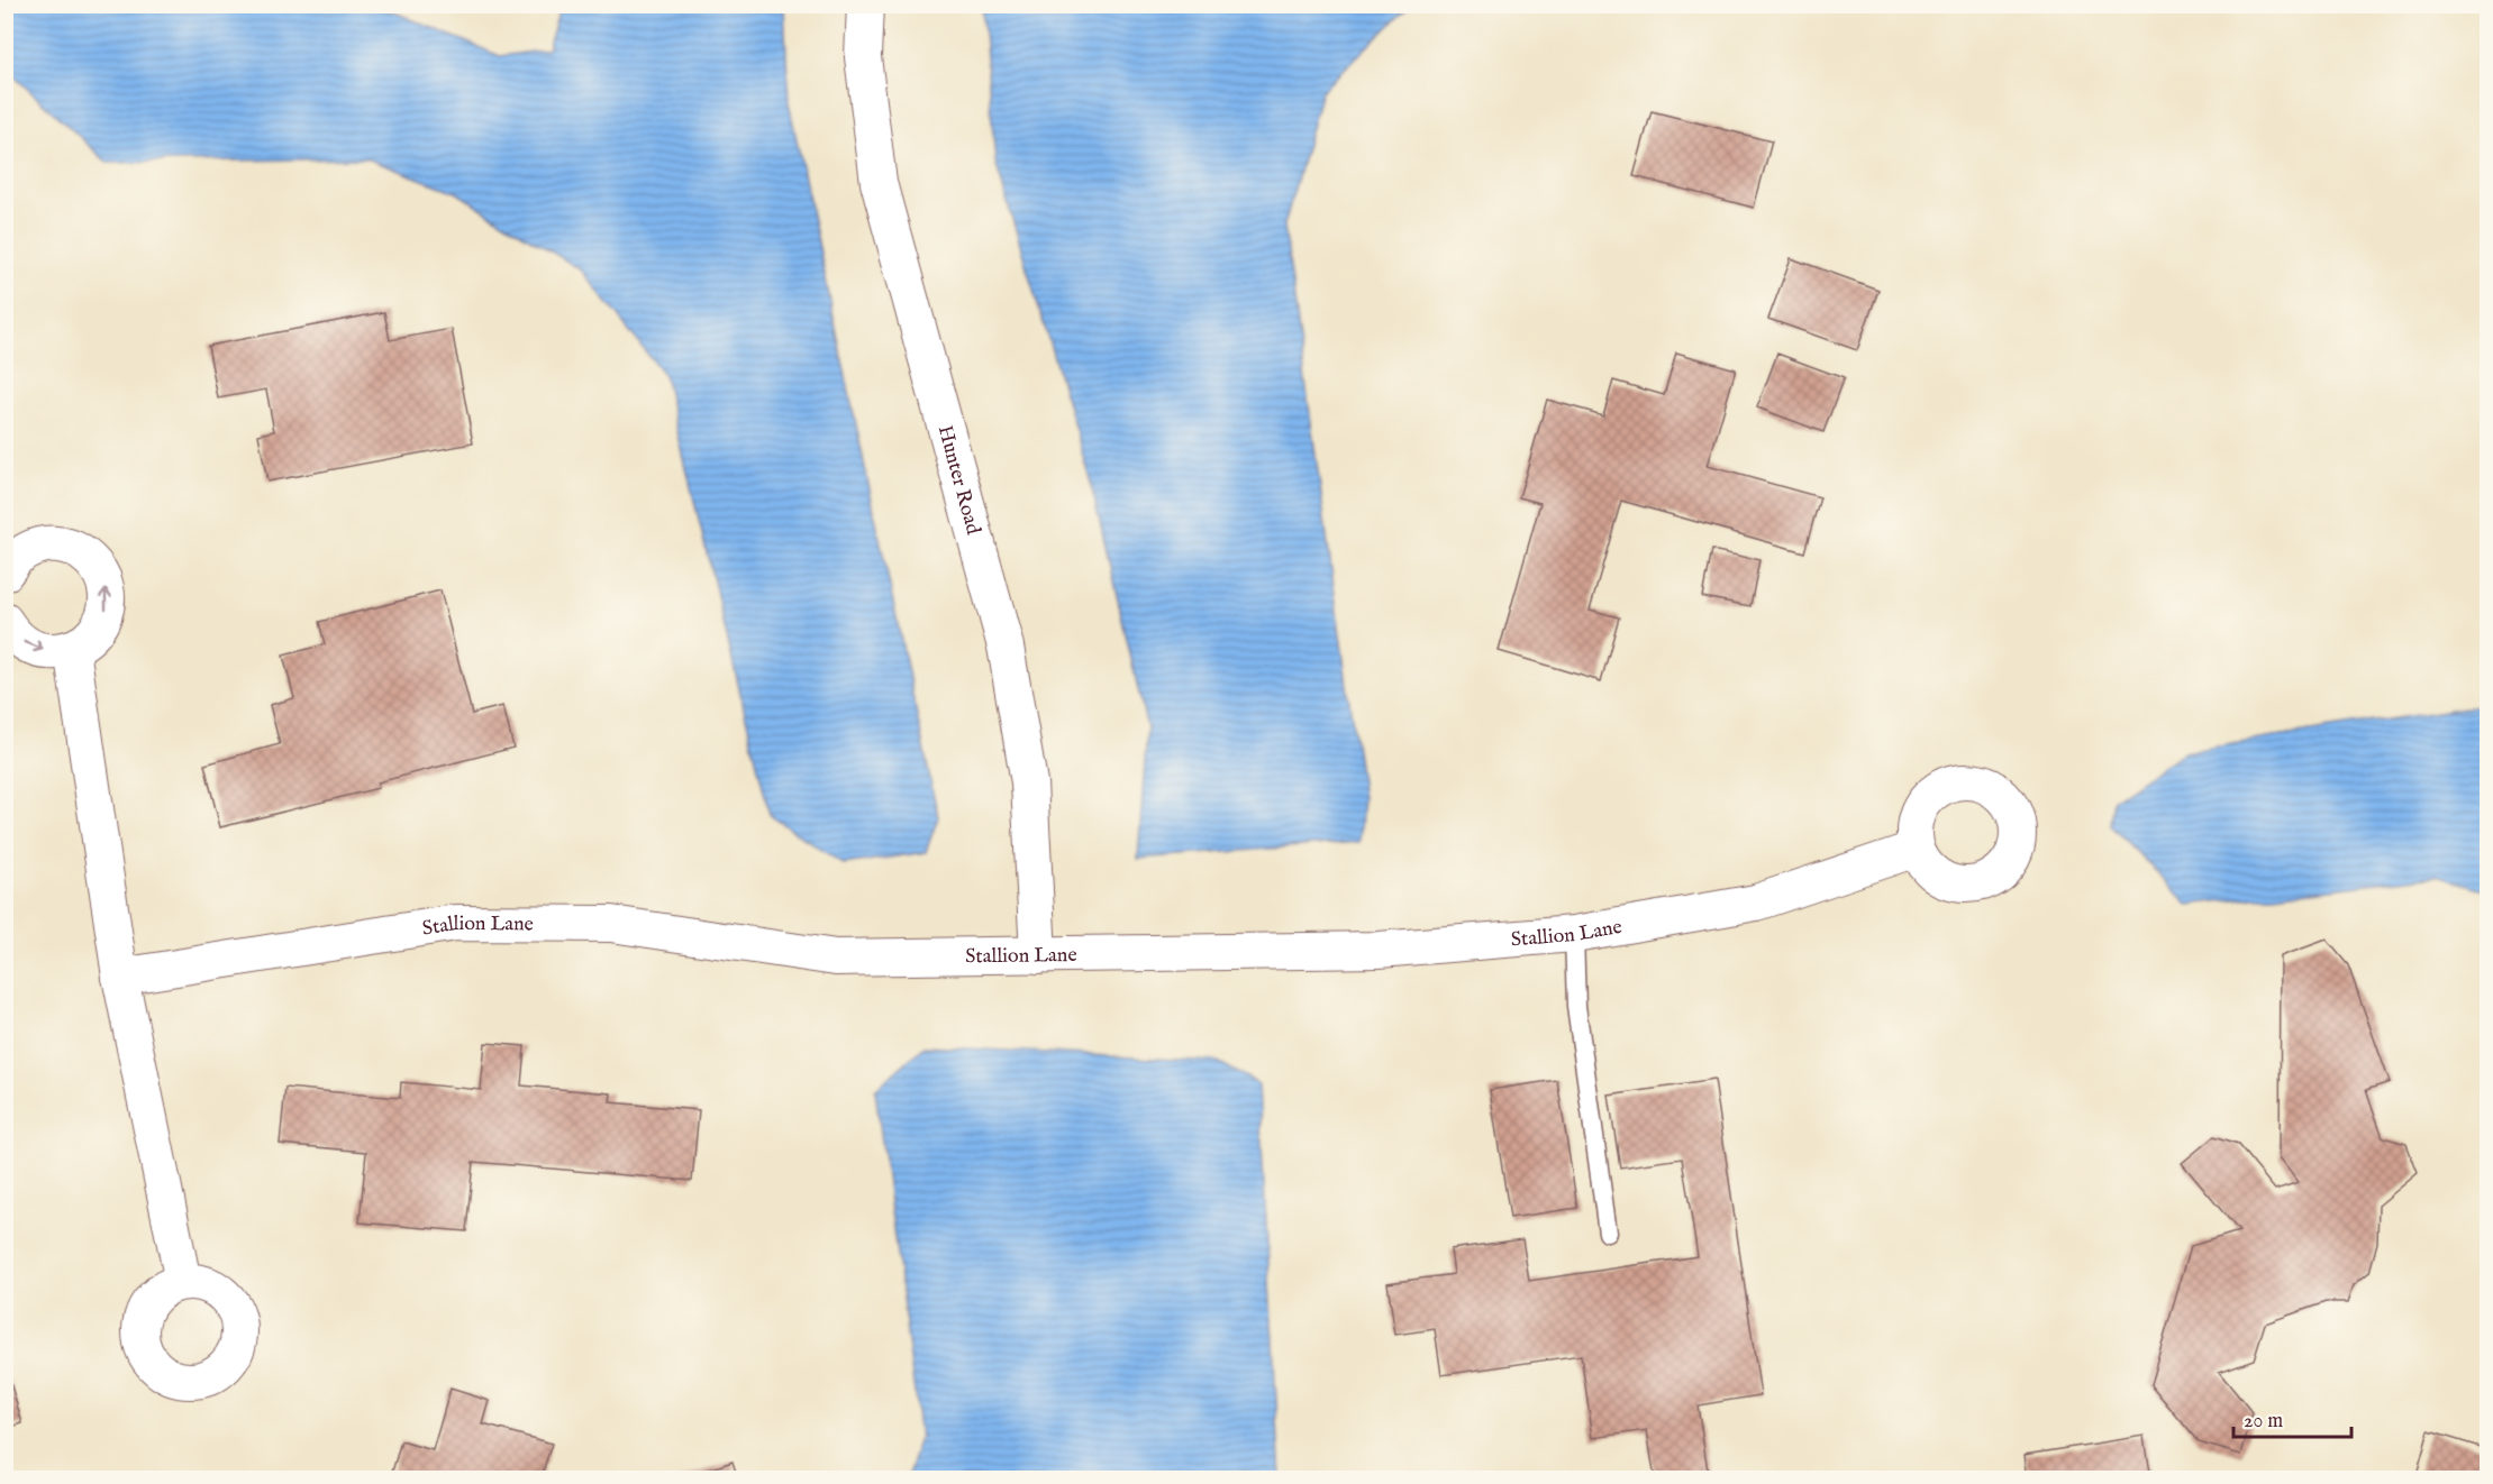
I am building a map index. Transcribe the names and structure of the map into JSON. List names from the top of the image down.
{
  "streets": {
    "street": ["Hunter Road", "Stallion Lane"]
  },
  "crossings": [
    ["Hunter Road", "Stallion Lane"]
  ],
  "scale_bar": "20 m"
}
